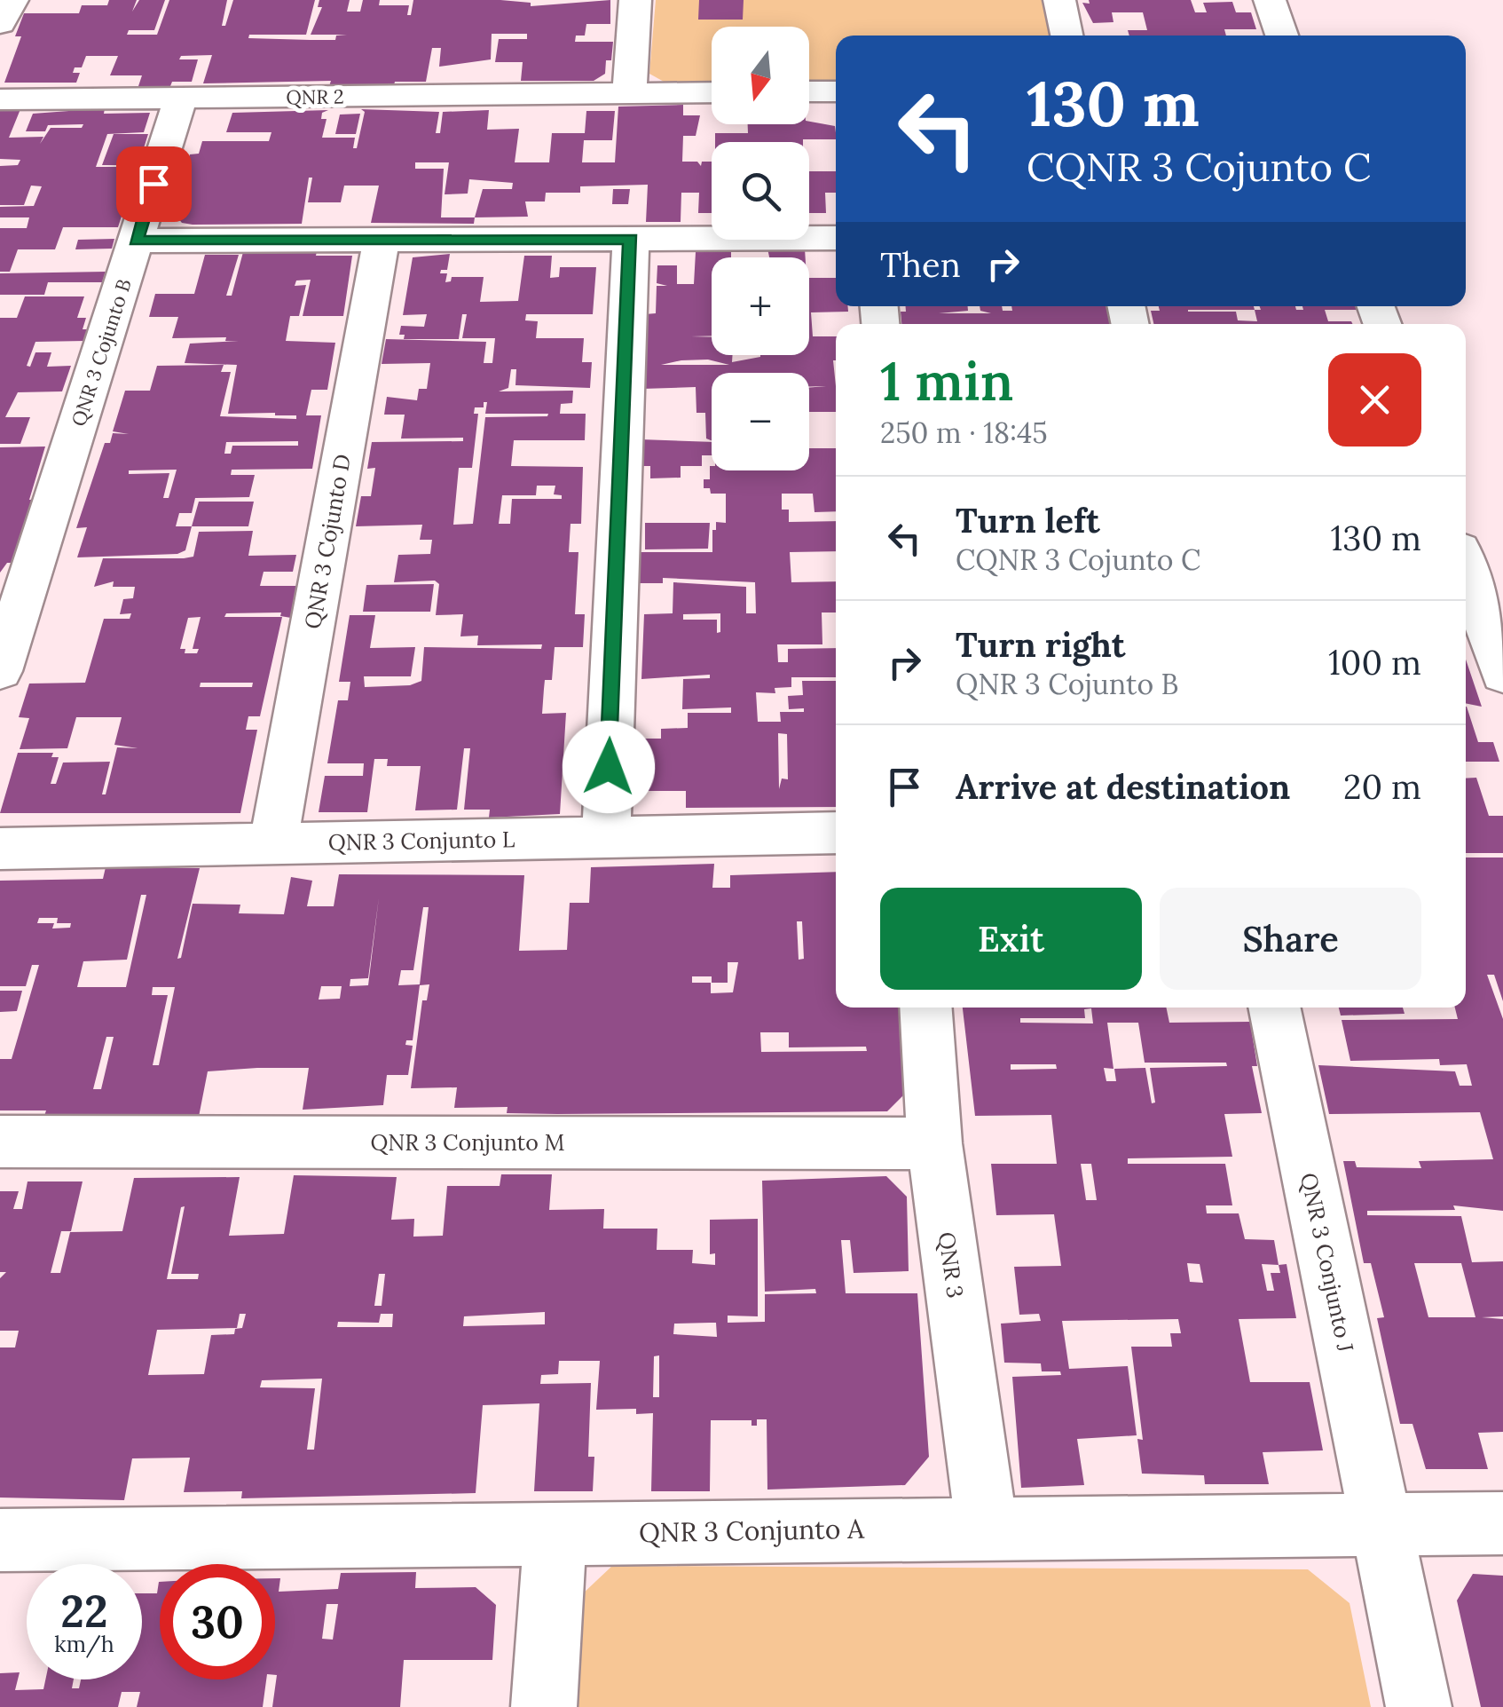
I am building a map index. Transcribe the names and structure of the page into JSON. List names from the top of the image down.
{
  "streets": {
    "street": [
      "QNR 2",
      "QNR 3 Cojunto B",
      "QNR 3 Cojunto D",
      "QNR 3 Conjunto L",
      "QNR 3 Conjunto M",
      "QNR 3 Conjunto J",
      "QNR 3",
      "QNR 3 Conjunto A"
    ]
  },
  "crossings": [
    ["QNR 2", "QNR 3 Cojunto B"],
    ["QNR 3 Cojunto D", "QNR 3 Conjunto L"],
    ["QNR 3 Conjunto M", "QNR 3"],
    ["QNR 3 Conjunto J", "QNR 3 Conjunto A"],
    ["QNR 3", "QNR 3 Conjunto A"]
  ],
  "north": "bottom",
  "page": {
    "map_buttons": ["+", "−"],
    "turn": ["130 m", "CQNR 3 Cojunto C"],
    "then": "Then",
    "heading": ["1 min", "250 m · 18:45"],
    "list": [
      {
        "name": "Turn left",
        "note": "CQNR 3 Cojunto C",
        "value": "130 m"
      },
      {
        "name": "Turn right",
        "note": "QNR 3 Cojunto B",
        "value": "100 m"
      },
      {
        "name": "Arrive at destination",
        "value": "20 m"
      }
    ],
    "buttons": ["Exit", "Share"],
    "speed": "22 km/h",
    "limit": "30"
  }
}
